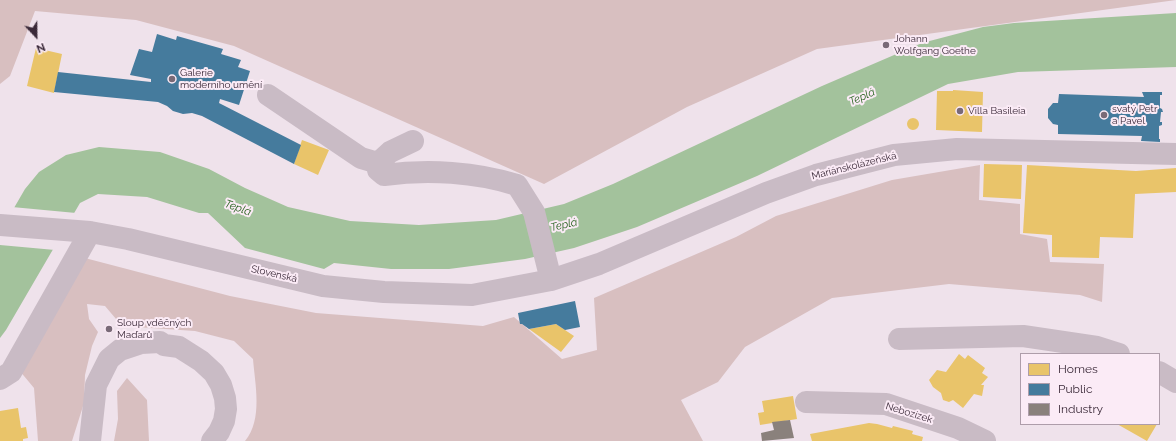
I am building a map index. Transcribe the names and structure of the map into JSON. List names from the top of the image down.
{
  "streets": {
    "street": ["Mariánskolázeňská", "Slovenská", "Nebozízek"]
  },
  "crossings": [
    ["Mariánskolázeňská", "Slovenská"]
  ],
  "water": ["Teplá"],
  "places": [
    "Johann Wolfgang Goethe",
    "Galerie moderního umění",
    "Villa Basileia",
    "svatý Petr a Pavel",
    "Sloup vděčných Maďarů"
  ],
  "legend": ["Homes", "Public", "Industry"],
  "north": "bottom"
}
